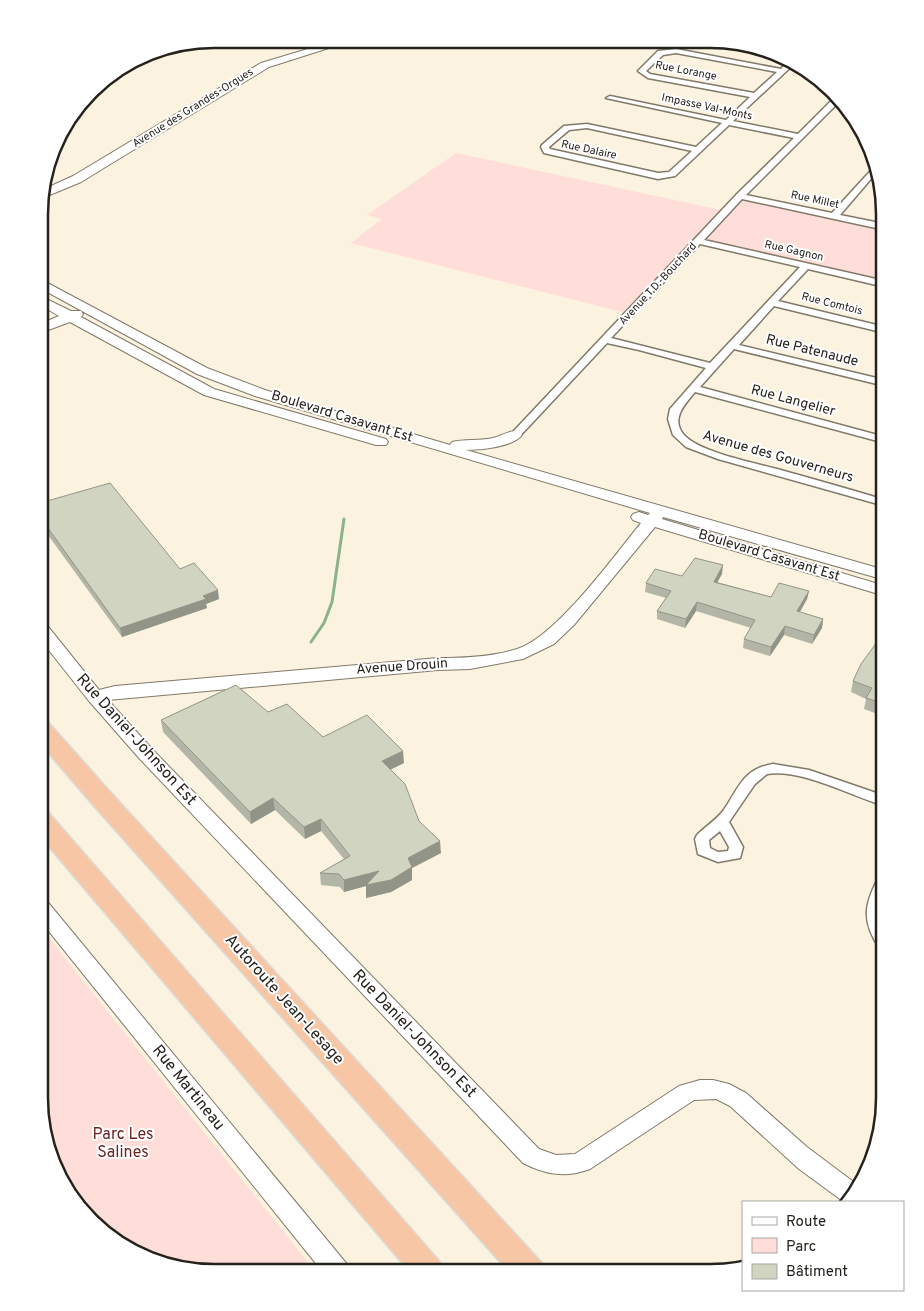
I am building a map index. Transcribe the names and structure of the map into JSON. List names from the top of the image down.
{
  "streets": {
    "highway": ["Autoroute Jean-Lesage"],
    "street": [
      "Rue Lorange",
      "Impasse Val-Monts",
      "Avenue des Grandes-Orgues",
      "Rue Dalaire",
      "Rue Millet",
      "Rue Gagnon",
      "Avenue T.D.-Bouchard",
      "Rue Comtois",
      "Rue Patenaude",
      "Rue Langelier",
      "Boulevard Casavant Est",
      "Avenue des Gouverneurs",
      "Avenue Drouin",
      "Rue Daniel-Johnson Est",
      "Rue Martineau"
    ]
  },
  "crossings": [
    ["Impasse Val-Monts", "Avenue T.D.-Bouchard"],
    ["Rue Millet", "Avenue T.D.-Bouchard"],
    ["Rue Gagnon", "Avenue T.D.-Bouchard"],
    ["Rue Gagnon", "Avenue des Gouverneurs"],
    ["Avenue T.D.-Bouchard", "Boulevard Casavant Est"],
    ["Rue Comtois", "Avenue des Gouverneurs"],
    ["Rue Patenaude", "Avenue des Gouverneurs"],
    ["Rue Langelier", "Avenue des Gouverneurs"],
    ["Boulevard Casavant Est", "Avenue Drouin"],
    ["Avenue Drouin", "Rue Daniel-Johnson Est"]
  ],
  "parks": ["Parc Les Salines"],
  "legend": ["Route", "Parc", "Bâtiment"]
}
